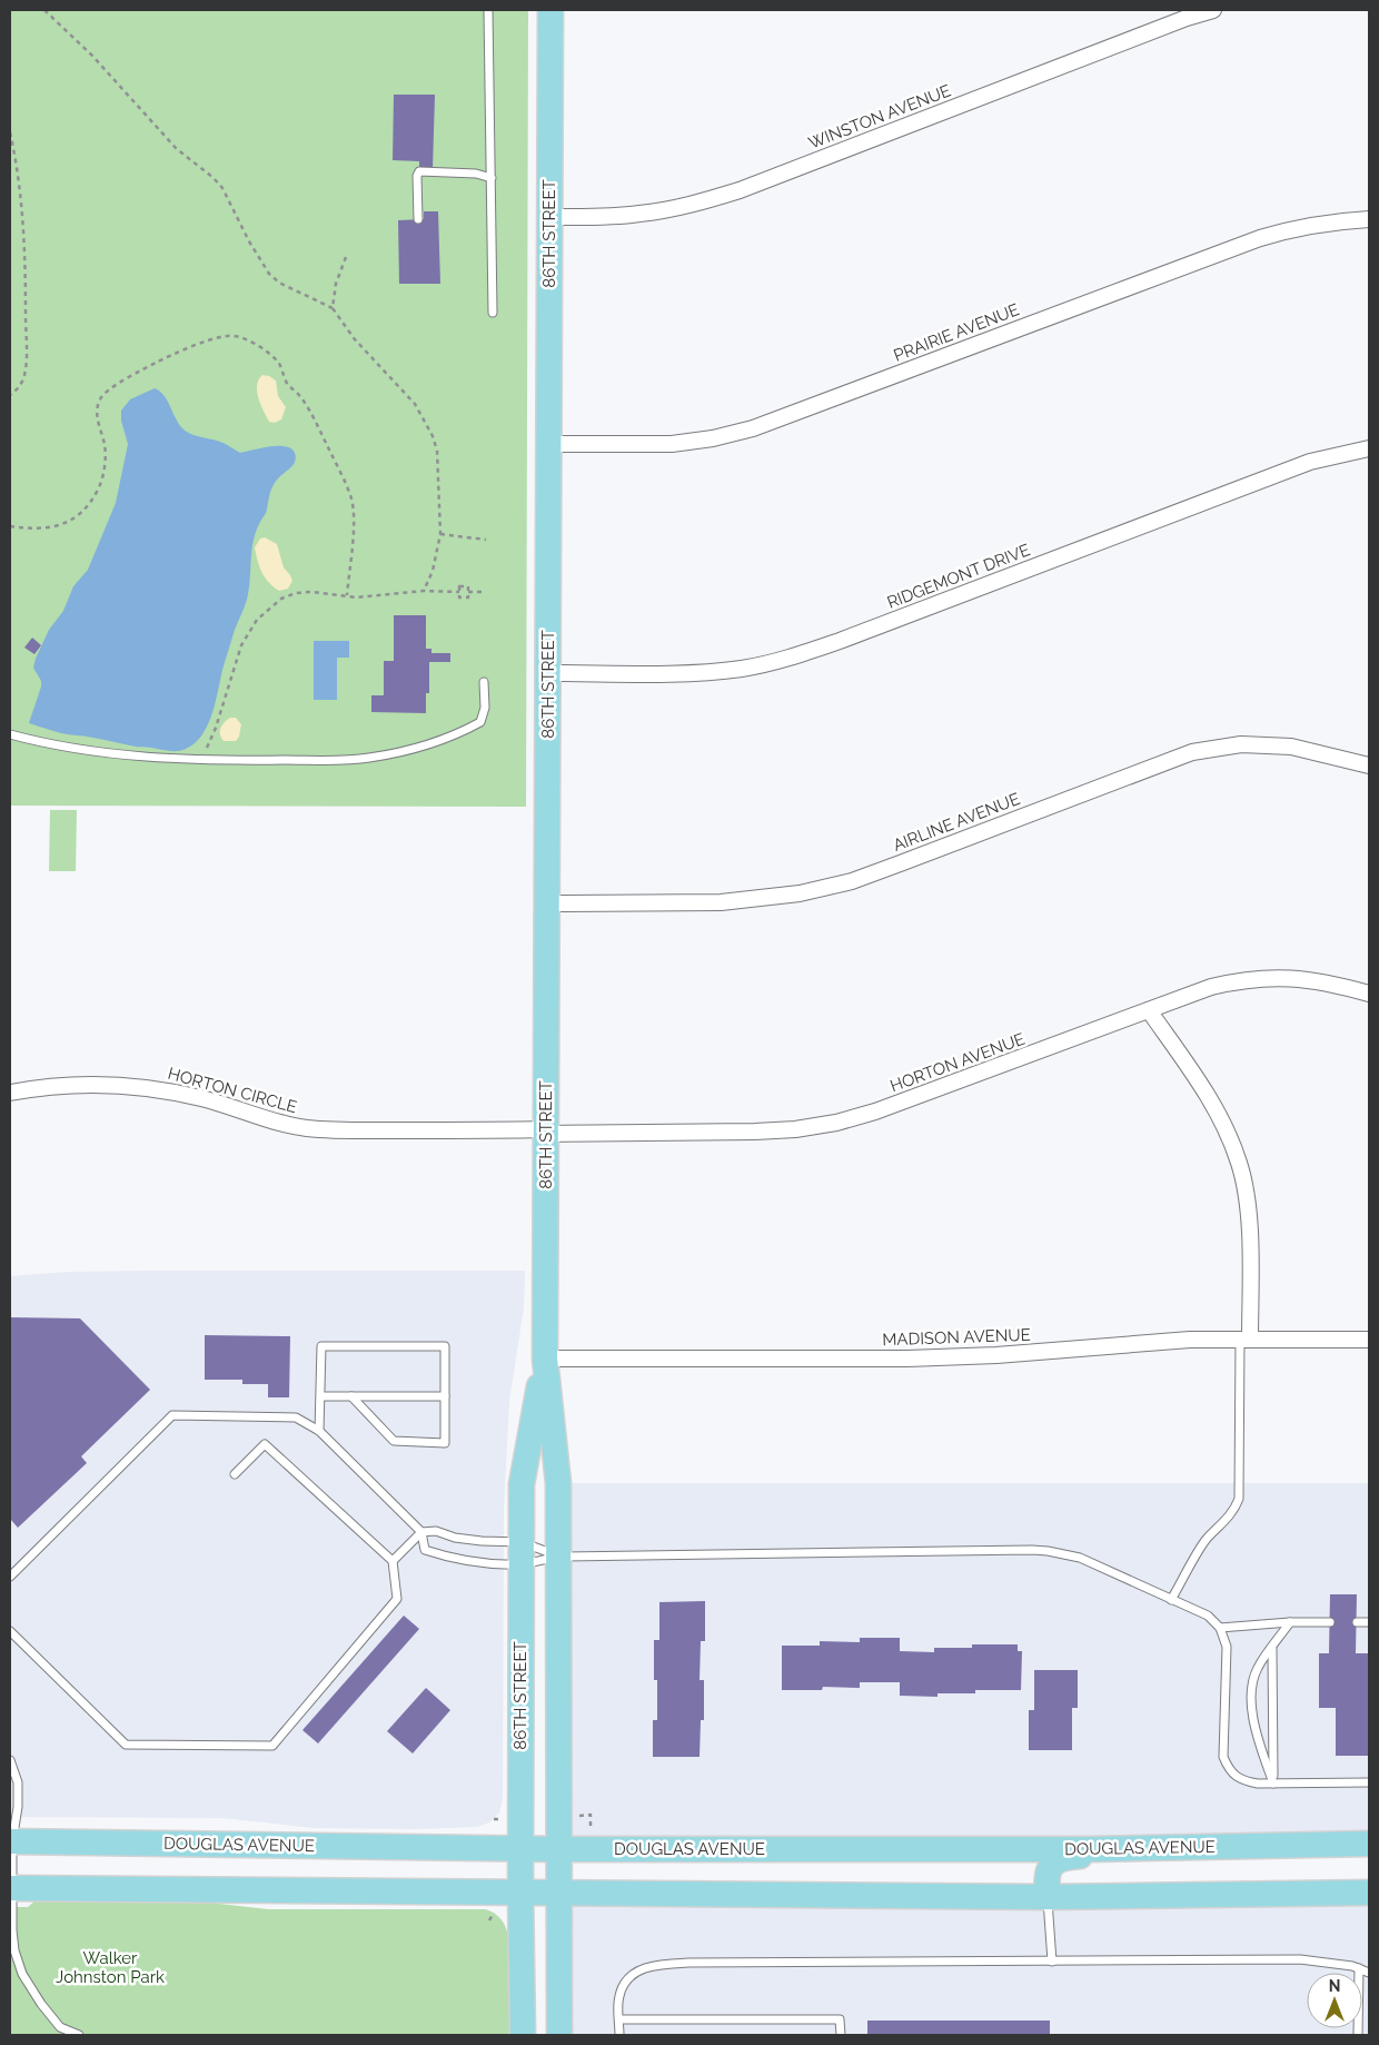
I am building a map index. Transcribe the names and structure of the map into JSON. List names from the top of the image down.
{
  "streets": {
    "main road": ["86TH STREET", "DOUGLAS AVENUE"],
    "street": [
      "WINSTON AVENUE",
      "PRAIRIE AVENUE",
      "RIDGEMONT DRIVE",
      "AIRLINE AVENUE",
      "HORTON AVENUE",
      "HORTON CIRCLE",
      "MADISON AVENUE"
    ]
  },
  "crossings": [
    ["WINSTON AVENUE", "86TH STREET"],
    ["86TH STREET", "PRAIRIE AVENUE"],
    ["86TH STREET", "RIDGEMONT DRIVE"],
    ["86TH STREET", "AIRLINE AVENUE"],
    ["86TH STREET", "HORTON AVENUE"],
    ["86TH STREET", "HORTON CIRCLE"],
    ["86TH STREET", "MADISON AVENUE"],
    ["86TH STREET", "DOUGLAS AVENUE"],
    ["HORTON AVENUE", "HORTON CIRCLE"]
  ],
  "parks": ["Walker Johnston Park"],
  "north": "top"
}
